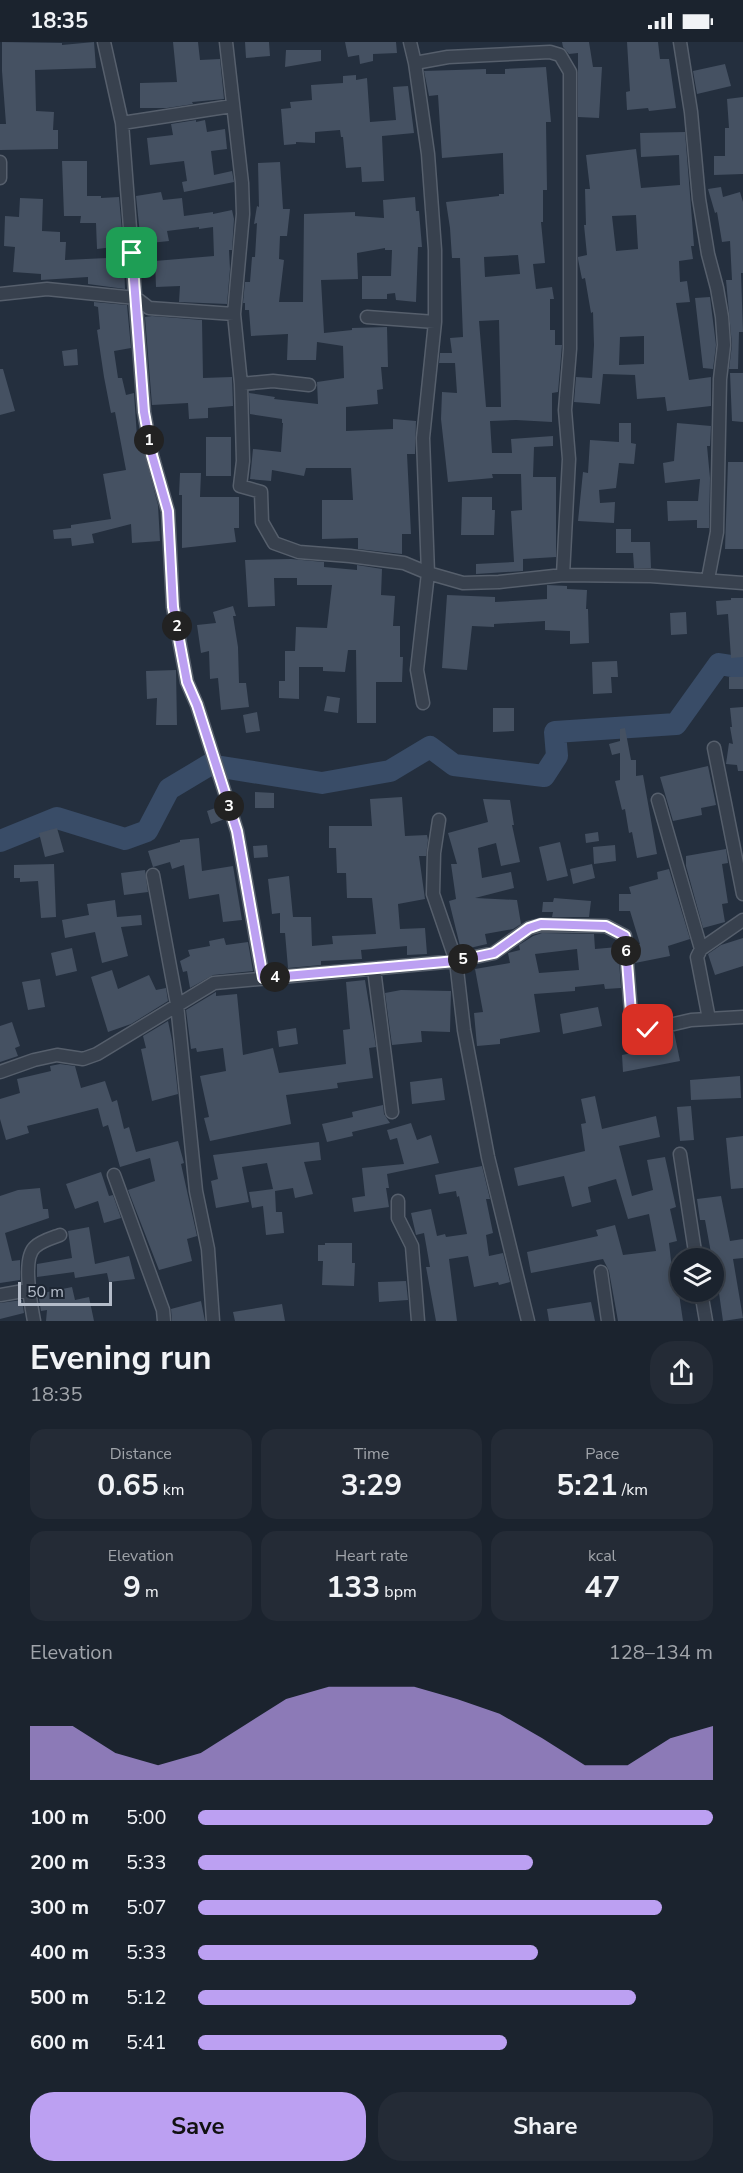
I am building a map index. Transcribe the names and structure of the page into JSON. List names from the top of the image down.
{
  "scale_bar": "50 m",
  "page": {
    "status": "18:35",
    "pins": [
      "1",
      "2",
      "3",
      "6",
      "5",
      "4"
    ],
    "scale": "50 m",
    "heading": ["Evening run", "18:35"],
    "stats": [
      ["Distance", "0.65 km"],
      ["Time", "3:29"],
      ["Pace", "5:21 /km"],
      ["Elevation", "9 m"],
      ["Heart rate", "133 bpm"],
      ["kcal", "47"]
    ],
    "chart": ["Elevation", "128–134 m"],
    "list": [
      {
        "name": "100 m",
        "note": "5:00"
      },
      {
        "name": "200 m",
        "note": "5:33"
      },
      {
        "name": "300 m",
        "note": "5:07"
      },
      {
        "name": "400 m",
        "note": "5:33"
      },
      {
        "name": "500 m",
        "note": "5:12"
      },
      {
        "name": "600 m",
        "note": "5:41"
      }
    ],
    "buttons": ["Save", "Share"]
  }
}
